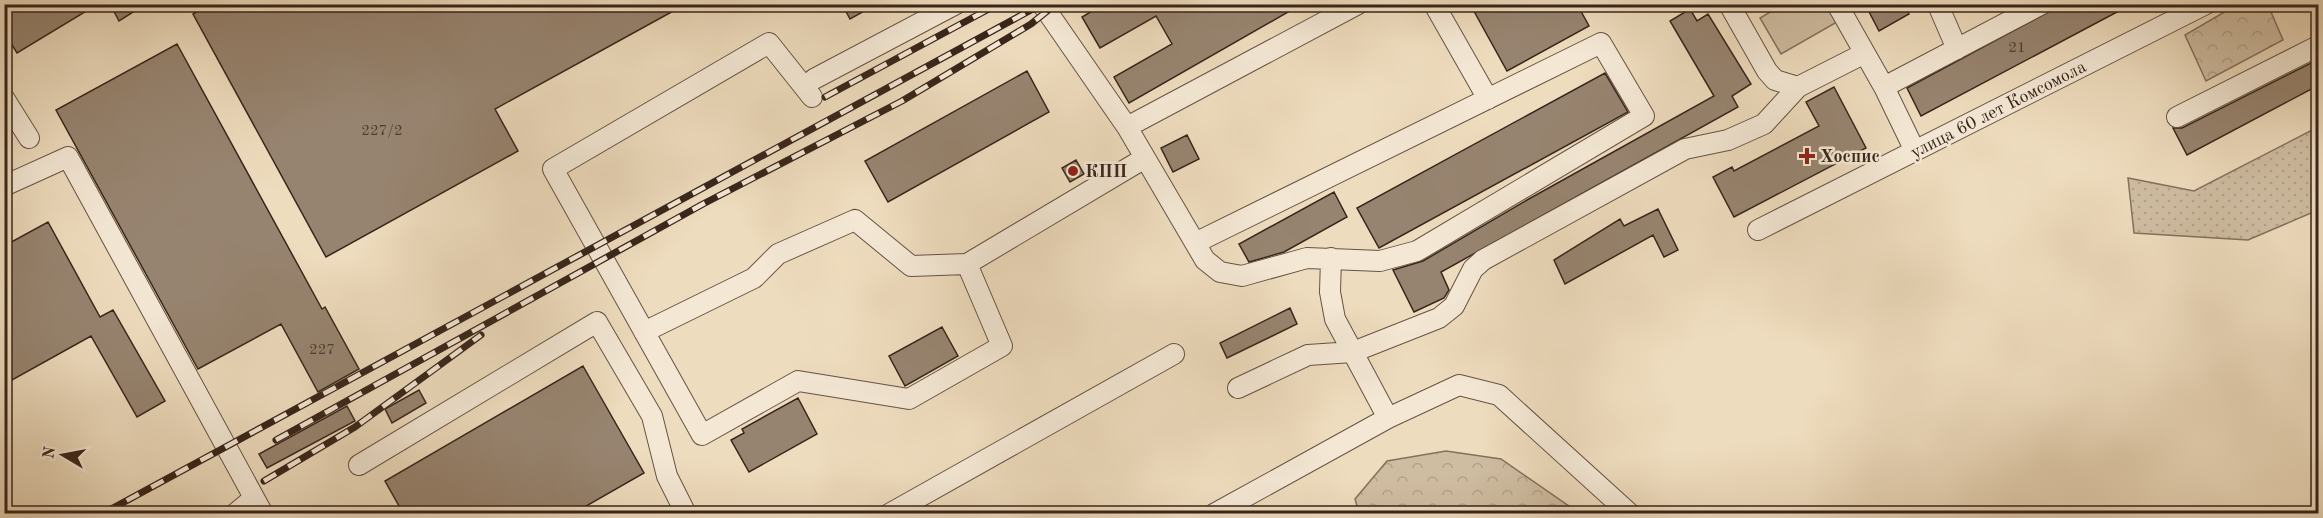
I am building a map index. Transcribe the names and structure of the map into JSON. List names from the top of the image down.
{
  "streets": {
    "street": ["улица 60 лет Комсомола"]
  },
  "places": {
    "health": ["Хоспис"],
    "other": ["КПП"]
  },
  "house_numbers": ["21", "227/2", "227"],
  "north": "left"
}
